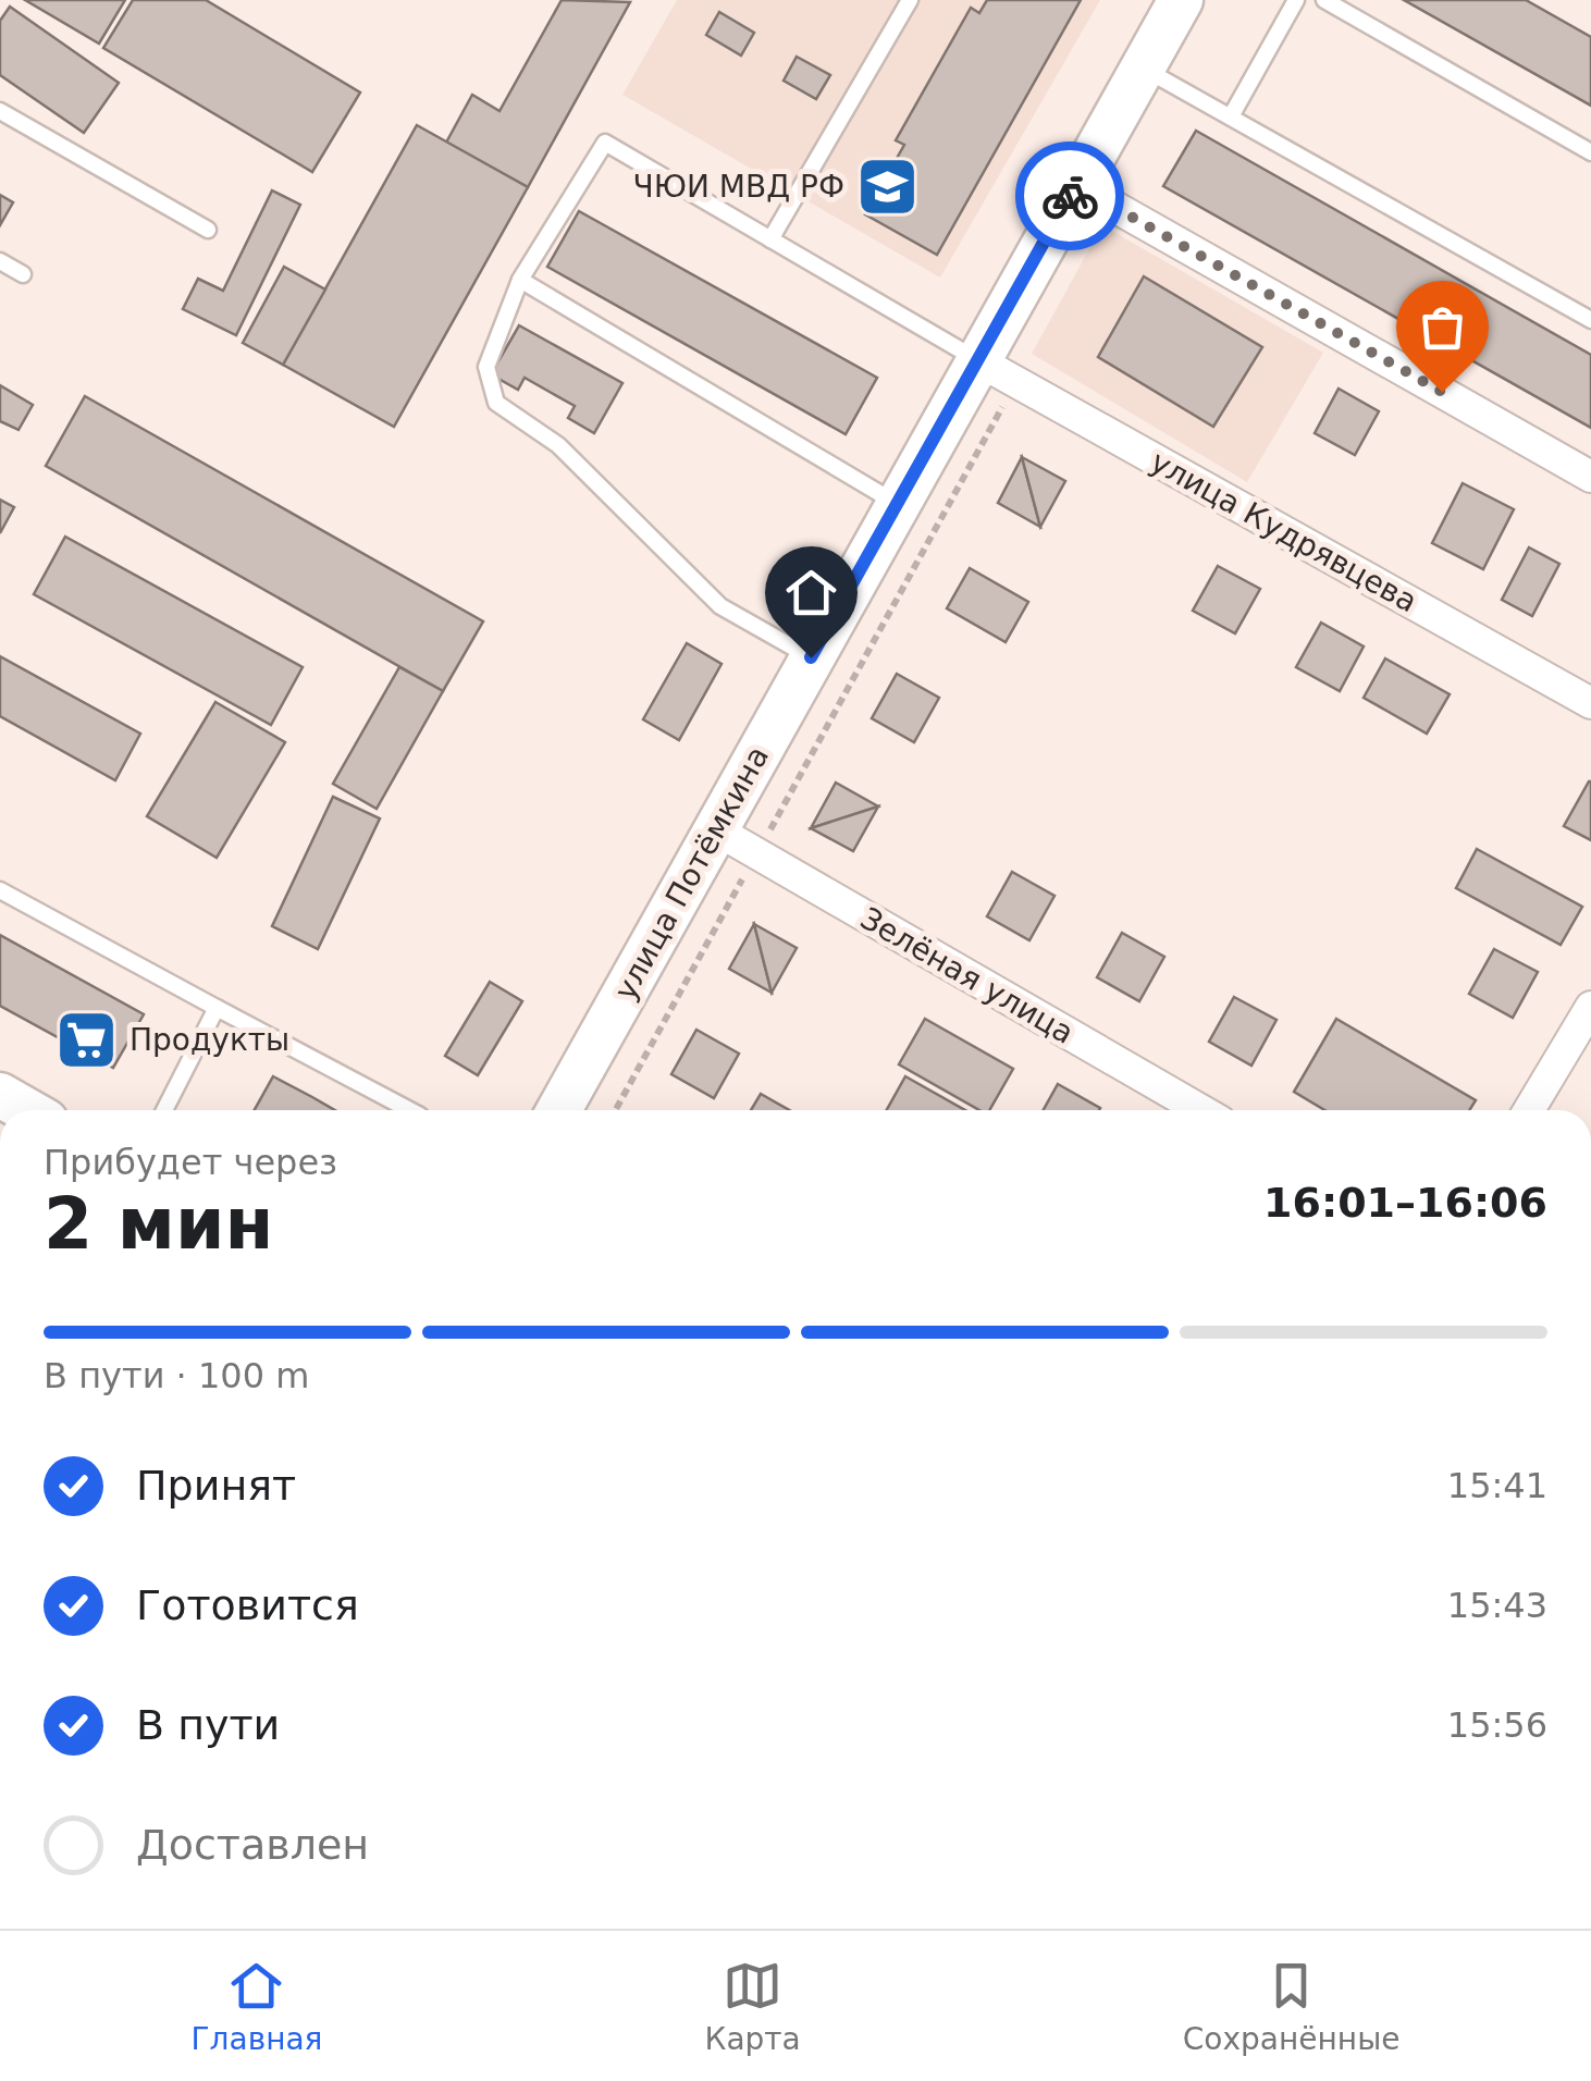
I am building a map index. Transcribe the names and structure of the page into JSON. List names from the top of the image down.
{
  "streets": {
    "street": ["улица Кудрявцева", "улица Потёмкина", "Зелёная улица"]
  },
  "crossings": [
    ["улица Кудрявцева", "улица Потёмкина"],
    ["улица Потёмкина", "Зелёная улица"]
  ],
  "places": {
    "school or university": ["ЧЮИ МВД РФ"],
    "supermarket": ["Продукты"]
  },
  "page": {
    "heading": ["2 мин", "Прибудет через", "16:01–16:06"],
    "bar": "В пути · 100 m",
    "list": [
      ["Принят", "15:41"],
      ["Готовится", "15:43"],
      ["В пути", "15:56"],
      "Доставлен"
    ],
    "tabs": ["Главная", "Карта", "Сохранённые"]
  }
}
